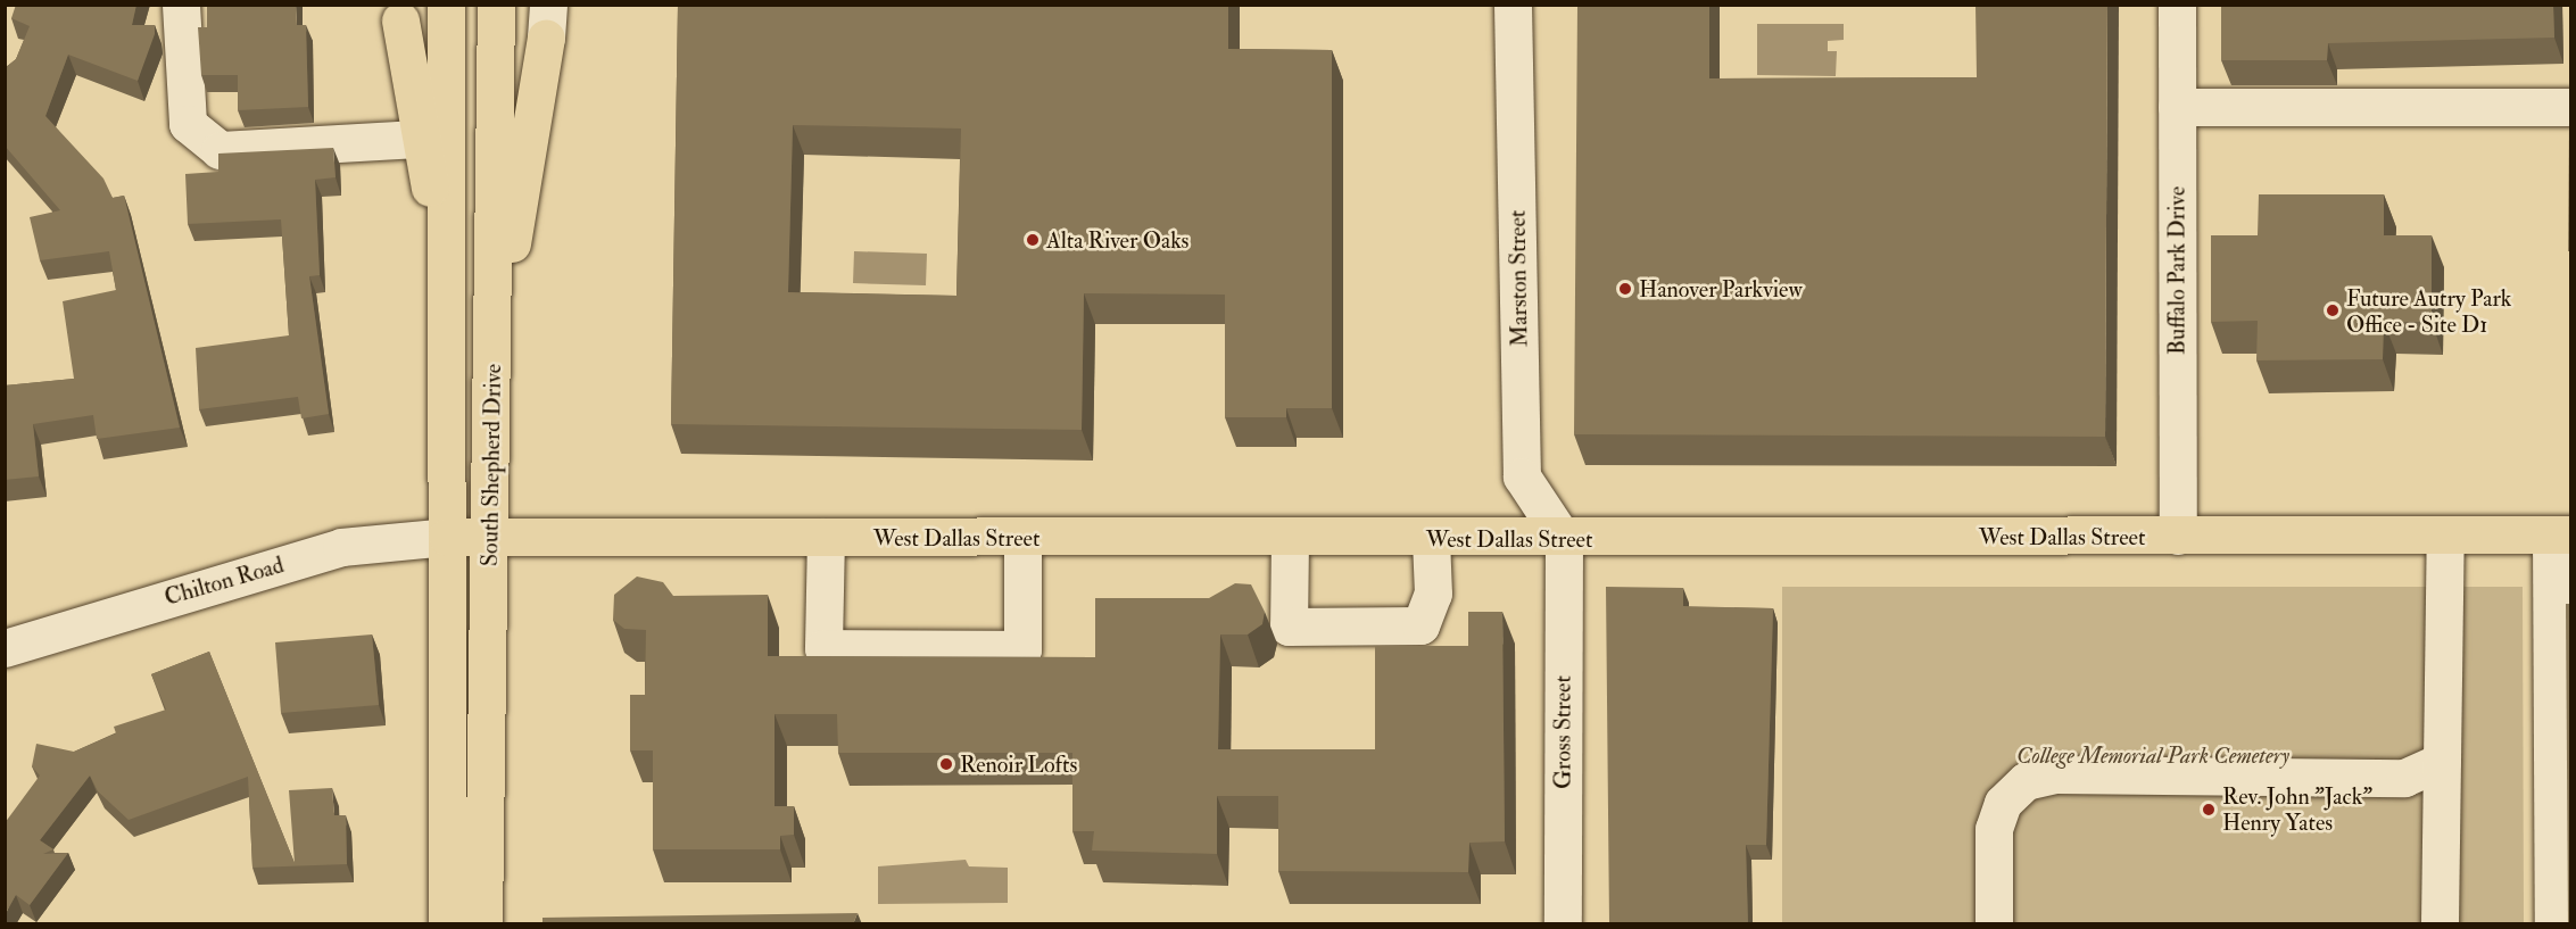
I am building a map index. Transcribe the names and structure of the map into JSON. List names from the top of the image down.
{
  "streets": {
    "main road": ["South Shepherd Drive", "West Dallas Street"],
    "street": [
      "Buffalo Park Drive",
      "Marston Street",
      "Chilton Road",
      "Gross Street"
    ]
  },
  "crossings": [
    ["Buffalo Park Drive", "West Dallas Street"],
    ["Marston Street", "West Dallas Street"],
    ["Marston Street", "Gross Street"],
    ["South Shepherd Drive", "West Dallas Street"],
    ["South Shepherd Drive", "Chilton Road"],
    ["West Dallas Street", "Chilton Road"],
    ["West Dallas Street", "Gross Street"]
  ],
  "parks": ["College Memorial Park Cemetery"],
  "places": [
    "Alta River Oaks",
    "Hanover Parkview",
    "Future Autry Park Office - Site D1",
    "Renoir Lofts",
    "Rev. John \"Jack\" Henry Yates"
  ]
}
